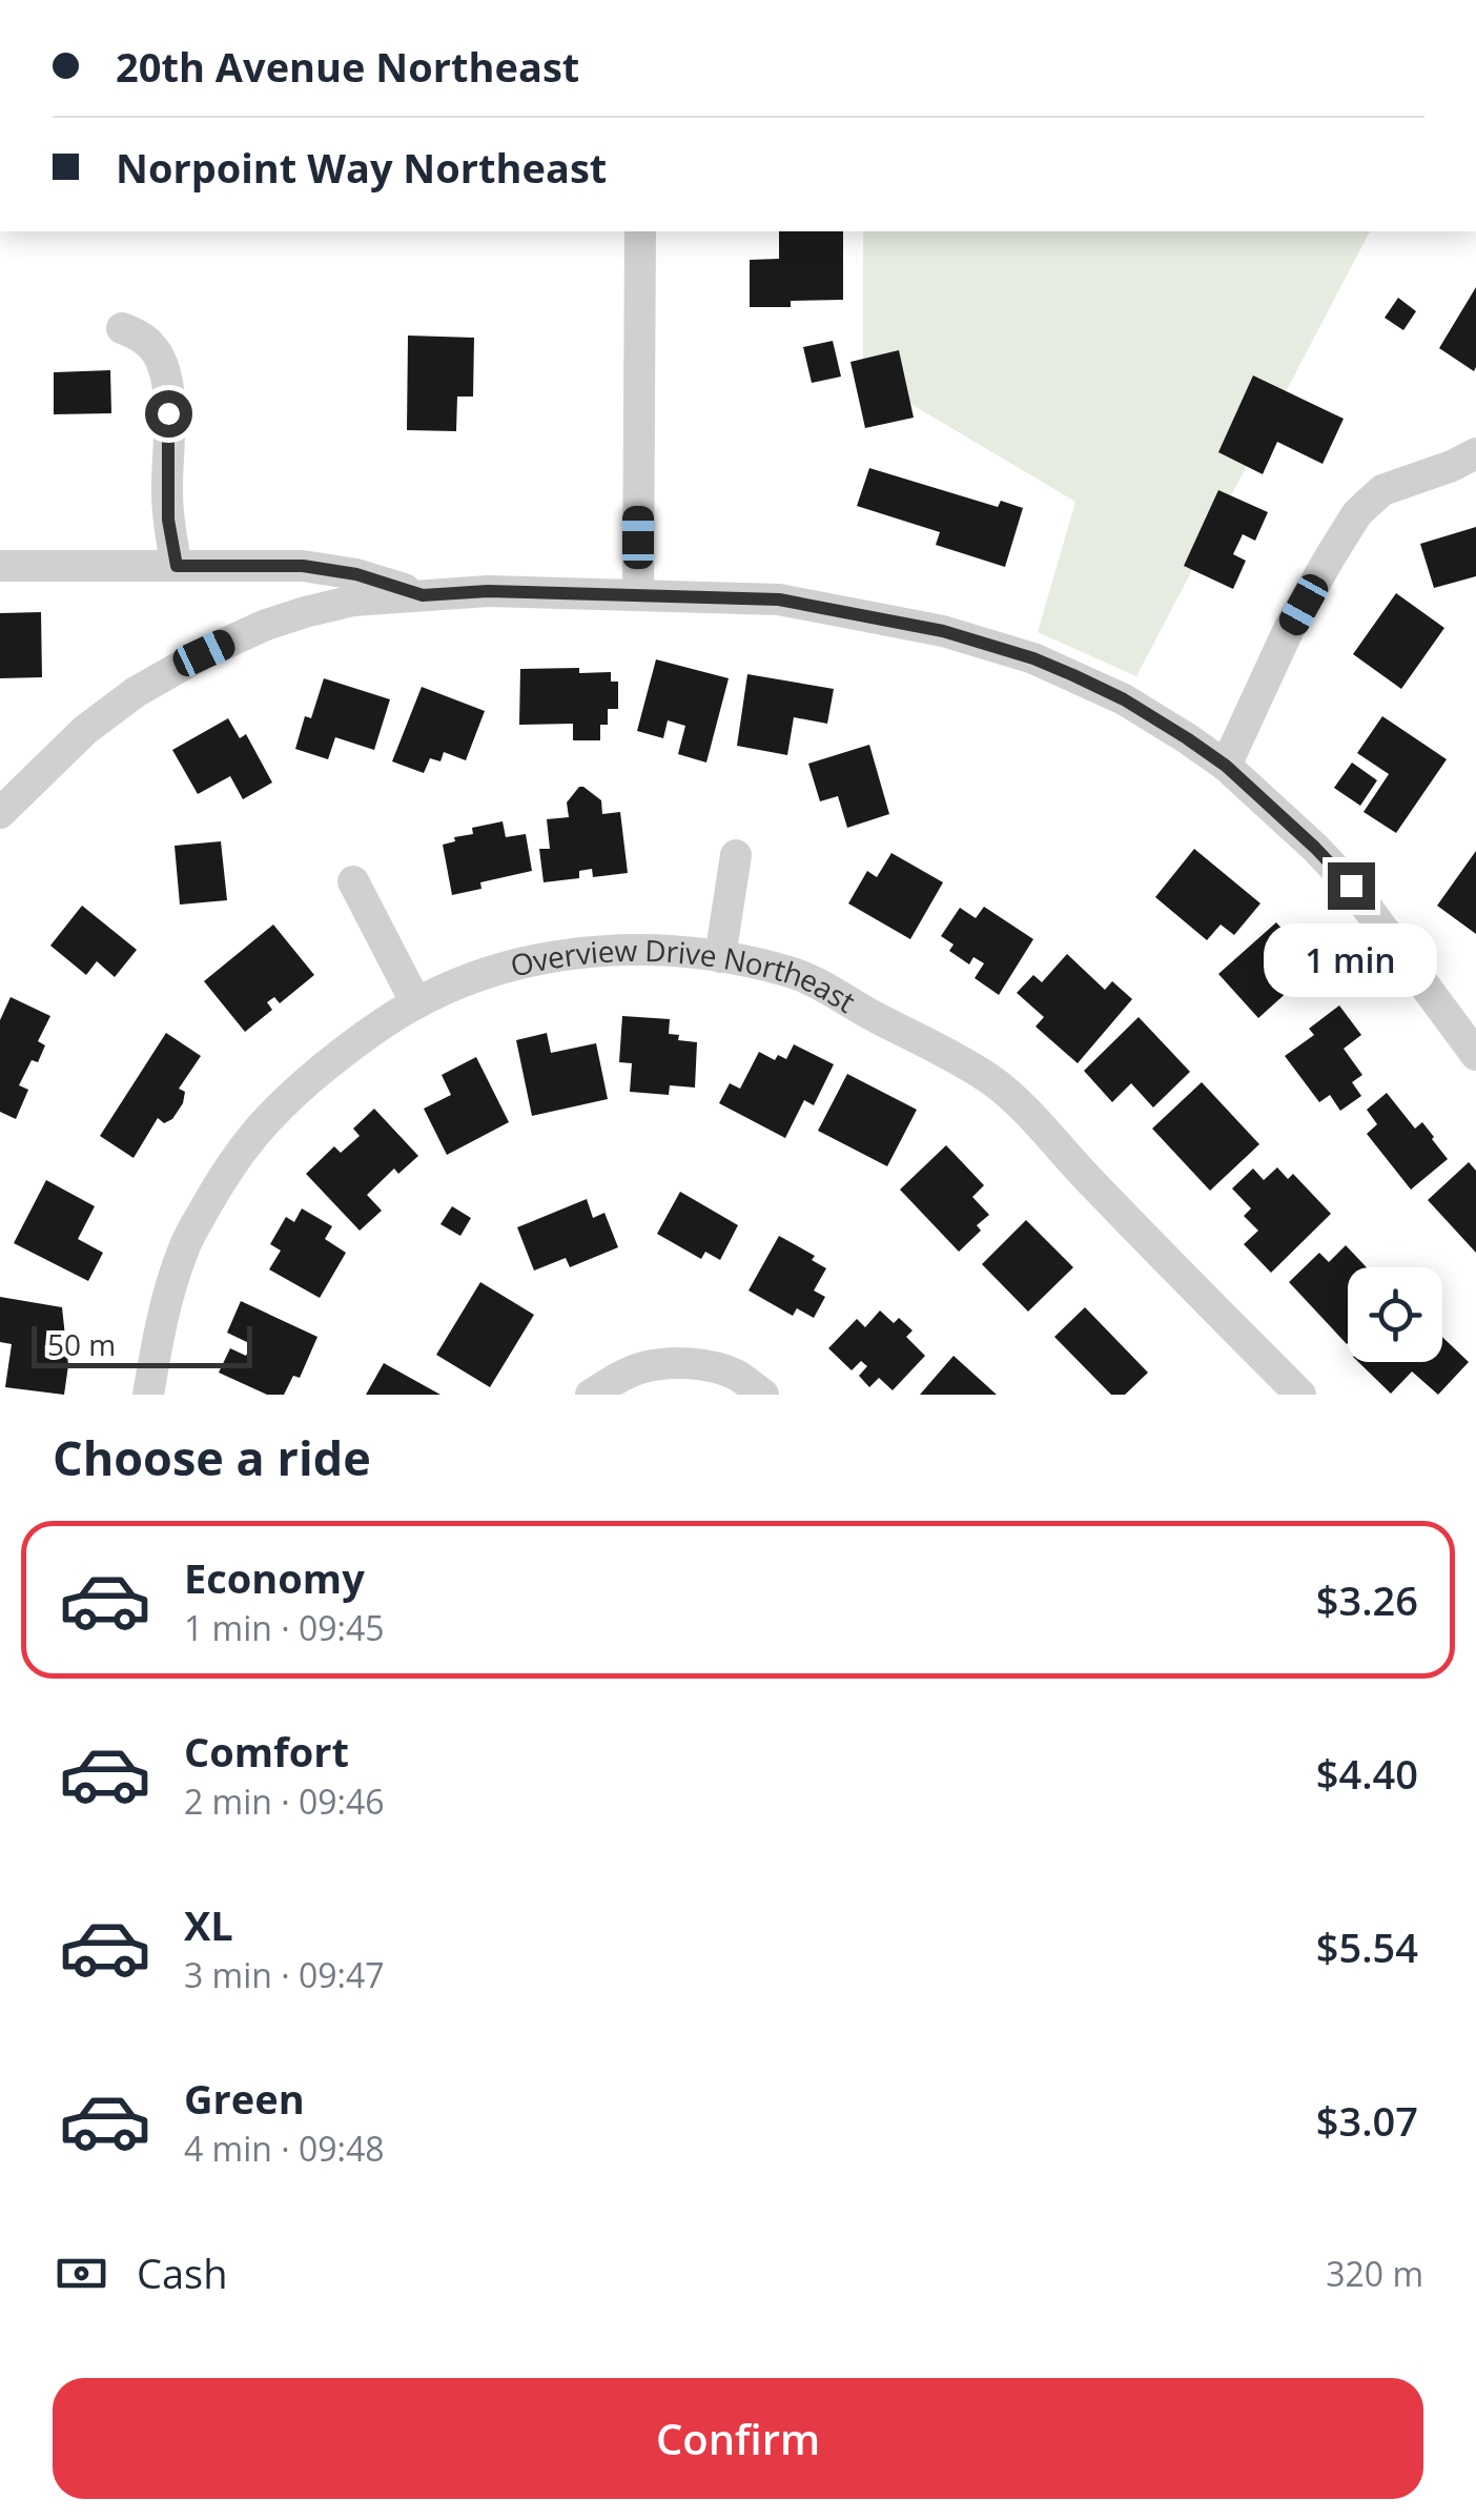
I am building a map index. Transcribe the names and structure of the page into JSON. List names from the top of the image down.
{
  "streets": {
    "street": ["Overview Drive Northeast"]
  },
  "scale_bar": "50 m",
  "page": {
    "banner": ["20th Avenue Northeast", "Norpoint Way Northeast"],
    "bubble": "1 min",
    "scale": "50 m",
    "heading": "Choose a ride",
    "list": [
      {
        "name": "Economy",
        "note": "1 min · 09:45",
        "value": "$3.26"
      },
      {
        "name": "Comfort",
        "note": "2 min · 09:46",
        "value": "$4.40"
      },
      {
        "name": "XL",
        "note": "3 min · 09:47",
        "value": "$5.54"
      },
      {
        "name": "Green",
        "note": "4 min · 09:48",
        "value": "$3.07"
      }
    ],
    "pay": ["Cash", "320 m"],
    "buttons": "Confirm"
  }
}
